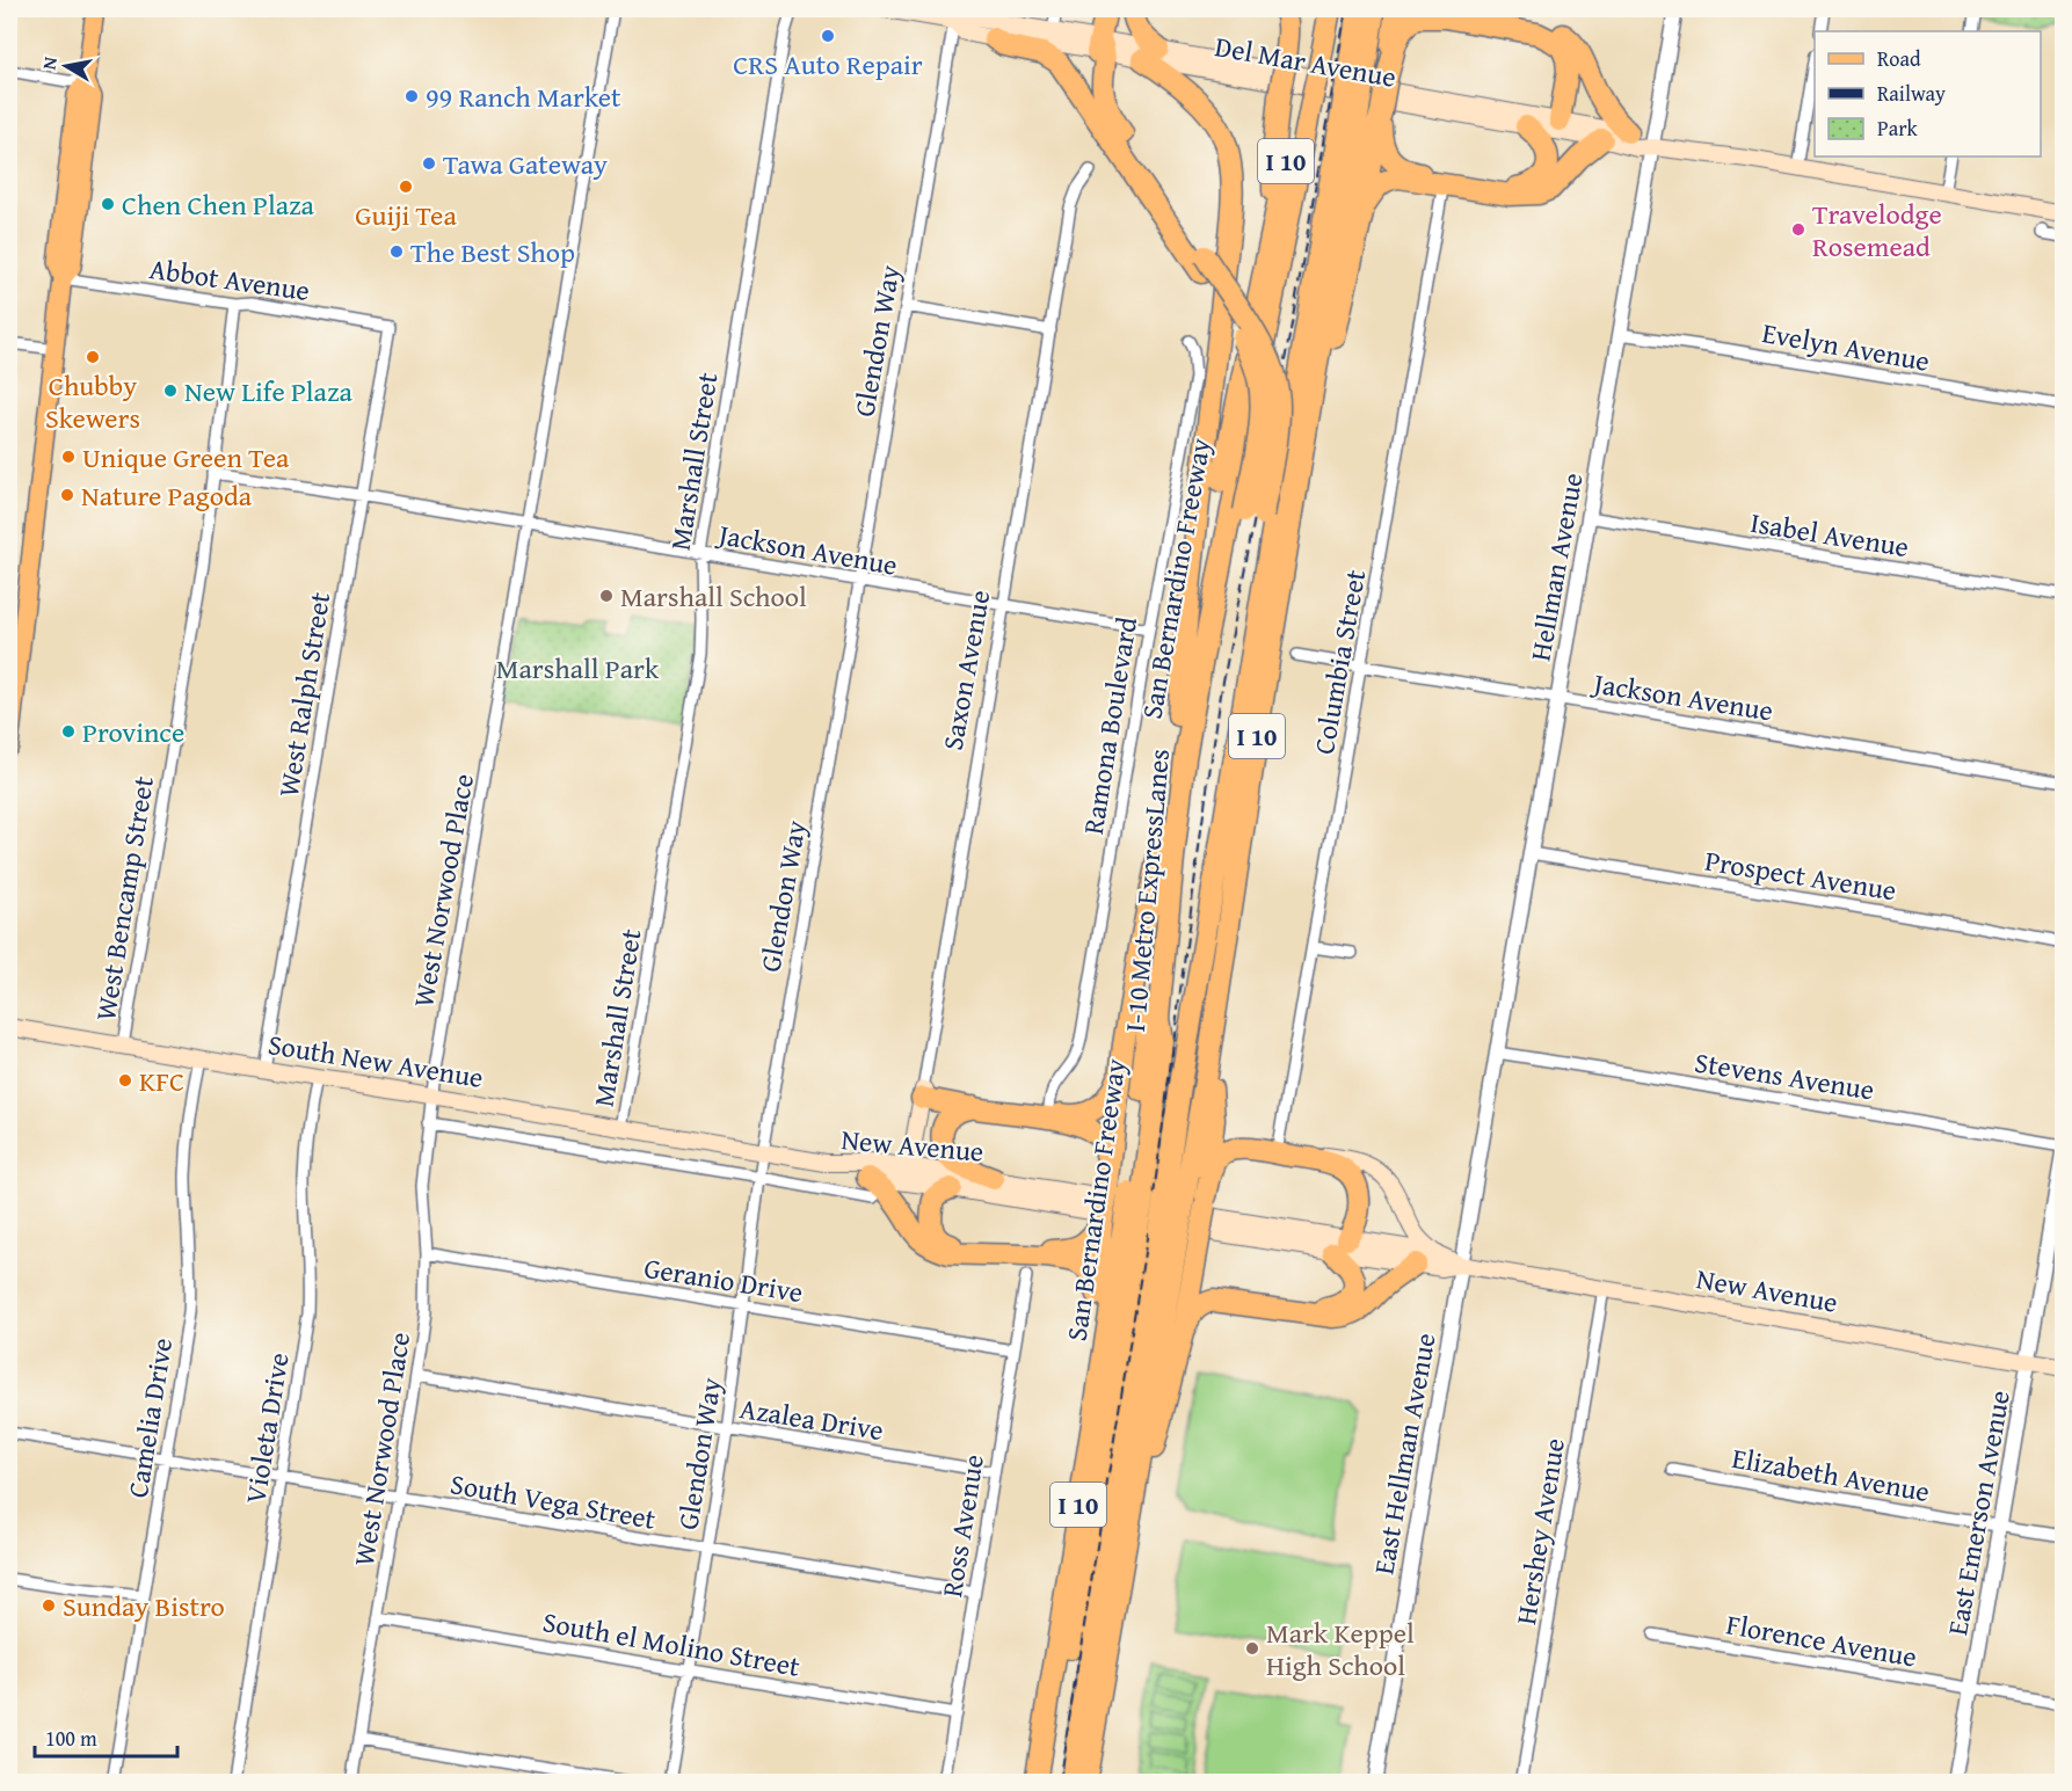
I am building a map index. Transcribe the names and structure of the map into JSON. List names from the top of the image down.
{
  "streets": {
    "highway": ["I 10", "San Bernardino Freeway", "I-10 Metro ExpressLanes"],
    "main road": [
      "Del Mar Avenue",
      "Saxon Avenue",
      "South New Avenue",
      "New Avenue"
    ],
    "street": [
      "Abbot Avenue",
      "Glendon Way",
      "Evelyn Avenue",
      "Marshall Street",
      "Isabel Avenue",
      "Jackson Avenue",
      "Hellman Avenue",
      "Columbia Street",
      "West Ralph Street",
      "Ramona Boulevard",
      "Prospect Avenue",
      "West Norwood Place",
      "West Bencamp Street",
      "Stevens Avenue",
      "Geranio Drive",
      "Camelia Drive",
      "Azalea Drive",
      "Violeta Drive",
      "East Hellman Avenue",
      "Elizabeth Avenue",
      "South Vega Street",
      "East Emerson Avenue",
      "Ross Avenue",
      "Hershey Avenue",
      "Florence Avenue",
      "South el Molino Street"
    ]
  },
  "crossings": [
    ["Del Mar Avenue", "Glendon Way"],
    ["Del Mar Avenue", "Hellman Avenue"],
    ["Abbot Avenue", "West Ralph Street"],
    ["Abbot Avenue", "West Bencamp Street"],
    ["Glendon Way", "Jackson Avenue"],
    ["Glendon Way", "South New Avenue"],
    ["Glendon Way", "Geranio Drive"],
    ["Glendon Way", "Azalea Drive"],
    ["Glendon Way", "South Vega Street"],
    ["Glendon Way", "South el Molino Street"],
    ["Evelyn Avenue", "Hellman Avenue"],
    ["Marshall Street", "Jackson Avenue"],
    ["Marshall Street", "South New Avenue"],
    ["Isabel Avenue", "Hellman Avenue"],
    ["Jackson Avenue", "Hellman Avenue"],
    ["Jackson Avenue", "Columbia Street"],
    ["Jackson Avenue", "Saxon Avenue"],
    ["Jackson Avenue", "West Ralph Street"],
    ["Jackson Avenue", "Ramona Boulevard"],
    ["Jackson Avenue", "West Norwood Place"],
    ["Jackson Avenue", "West Bencamp Street"],
    ["Hellman Avenue", "Prospect Avenue"],
    ["Hellman Avenue", "Stevens Avenue"],
    ["Hellman Avenue", "East Hellman Avenue"],
    ["San Bernardino Freeway", "I-10 Metro ExpressLanes"],
    ["San Bernardino Freeway", "New Avenue"],
    ["Saxon Avenue", "New Avenue"],
    ["West Ralph Street", "South New Avenue"],
    ["West Norwood Place", "South New Avenue"],
    ["West Norwood Place", "Geranio Drive"],
    ["West Norwood Place", "Azalea Drive"],
    ["West Norwood Place", "South Vega Street"],
    ["West Norwood Place", "South el Molino Street"],
    ["I-10 Metro ExpressLanes", "New Avenue"],
    ["West Bencamp Street", "South New Avenue"],
    ["South New Avenue", "Camelia Drive"],
    ["South New Avenue", "Violeta Drive"],
    ["Stevens Avenue", "East Emerson Avenue"],
    ["New Avenue", "East Hellman Avenue"],
    ["New Avenue", "East Emerson Avenue"],
    ["New Avenue", "Hershey Avenue"],
    ["Geranio Drive", "Ross Avenue"],
    ["Camelia Drive", "South Vega Street"],
    ["Azalea Drive", "Ross Avenue"],
    ["Violeta Drive", "South Vega Street"],
    ["Elizabeth Avenue", "East Emerson Avenue"],
    ["South Vega Street", "Ross Avenue"],
    ["East Emerson Avenue", "Florence Avenue"],
    ["Ross Avenue", "South el Molino Street"]
  ],
  "parks": ["Marshall Park"],
  "places": [
    "CRS Auto Repair",
    "99 Ranch Market",
    "Tawa Gateway",
    "Guiji Tea",
    "Chen Chen Plaza",
    "Travelodge Rosemead",
    "The Best Shop",
    "Chubby Skewers",
    "New Life Plaza",
    "Unique Green Tea",
    "Nature Pagoda",
    "Marshall School",
    "Province",
    "KFC",
    "Sunday Bistro",
    "Mark Keppel High School"
  ],
  "legend": ["Road", "Railway", "Park"],
  "scale_bar": "100 m",
  "north": "left"
}
